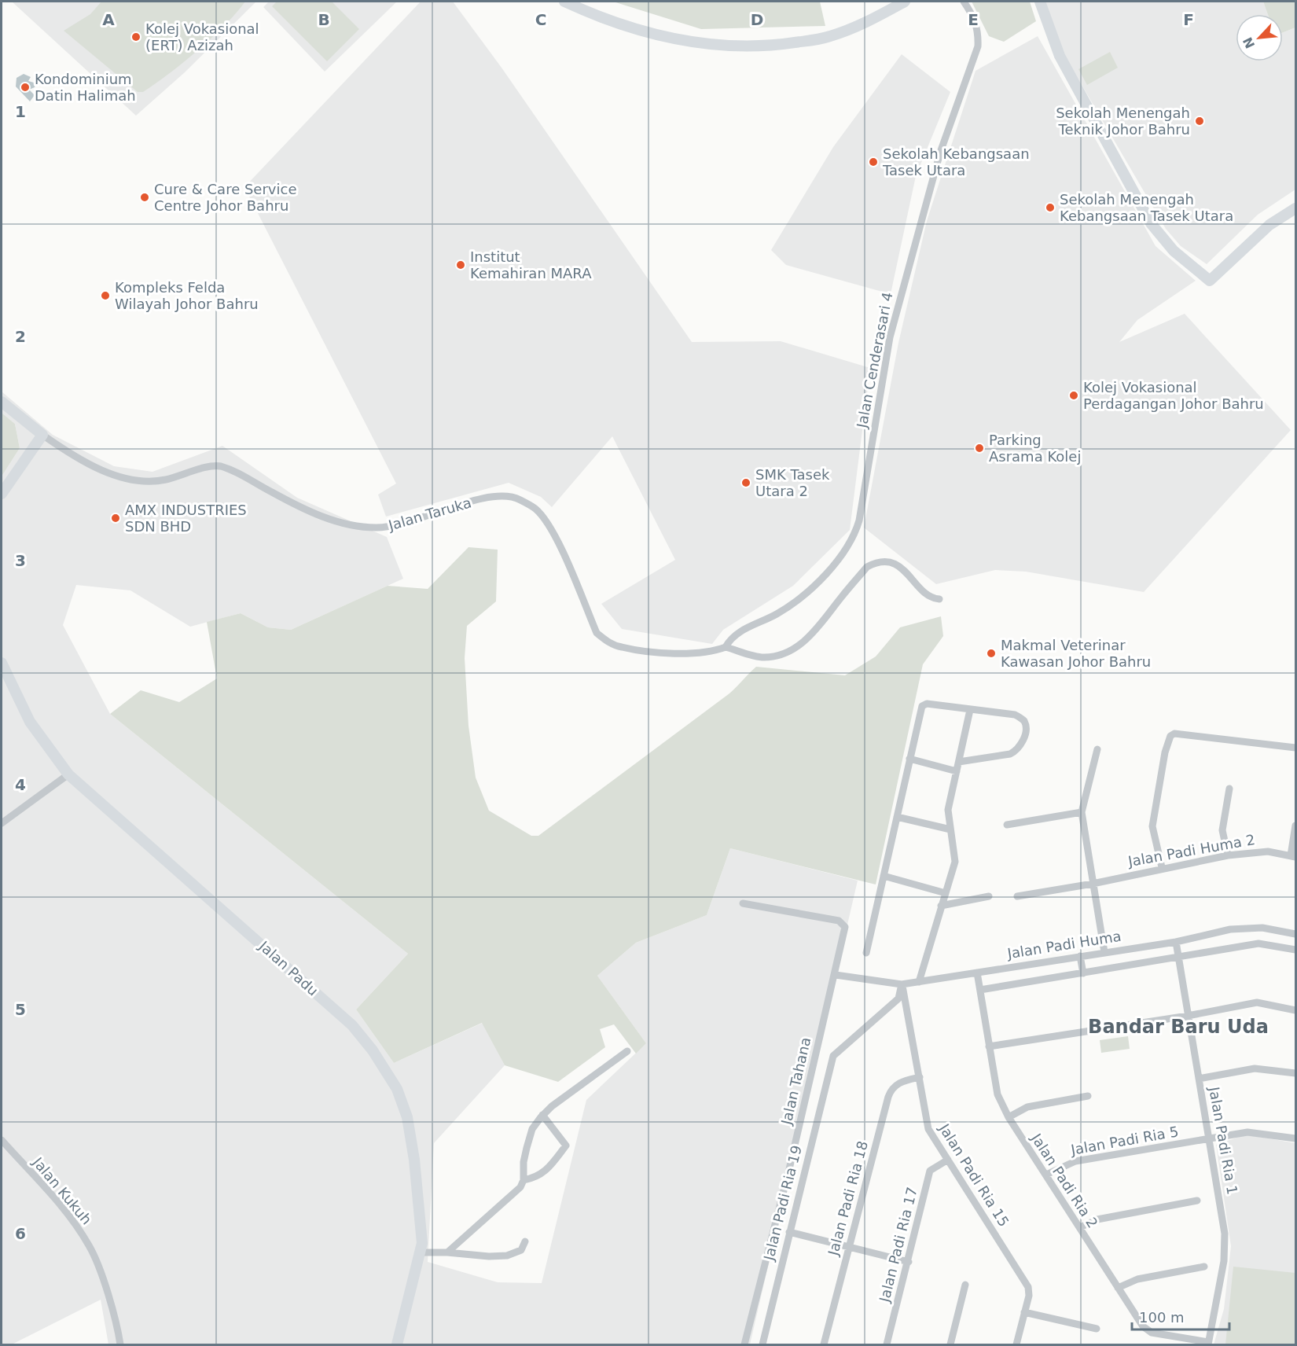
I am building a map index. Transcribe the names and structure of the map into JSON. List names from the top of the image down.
{
  "streets": {
    "street": [
      "Jalan Cenderasari 4",
      "Jalan Taruka",
      "Jalan Padi Huma 2",
      "Jalan Padi Huma",
      "Jalan Padu",
      "Jalan Tahana",
      "Jalan Padi Ria 5",
      "Jalan Padi Ria 1",
      "Jalan Padi Ria 15",
      "Jalan Padi Ria 2",
      "Jalan Kukuh",
      "Jalan Padi Ria 18",
      "Jalan Padi Ria 19",
      "Jalan Padi Ria 17"
    ]
  },
  "crossings": [
    ["Jalan Cenderasari 4", "Jalan Taruka"],
    ["Jalan Padi Huma", "Jalan Tahana"],
    ["Jalan Padi Huma", "Jalan Padi Ria 1"],
    ["Jalan Padi Huma", "Jalan Padi Ria 15"],
    ["Jalan Padi Huma", "Jalan Padi Ria 2"],
    ["Jalan Padi Huma", "Jalan Padi Ria 19"],
    ["Jalan Padi Ria 5", "Jalan Padi Ria 1"],
    ["Jalan Padi Ria 5", "Jalan Padi Ria 2"],
    ["Jalan Padi Ria 1", "Jalan Padi Ria 2"],
    ["Jalan Padi Ria 15", "Jalan Padi Ria 18"],
    ["Jalan Padi Ria 15", "Jalan Padi Ria 19"],
    ["Jalan Padi Ria 15", "Jalan Padi Ria 17"]
  ],
  "districts": ["Bandar Baru Uda"],
  "places": [
    "Kolej Vokasional (ERT) Azizah",
    "Kondominium Datin Halimah",
    "Sekolah Menengah Teknik Johor Bahru",
    "Sekolah Kebangsaan Tasek Utara",
    "Cure & Care Service Centre Johor Bahru",
    "Sekolah Menengah Kebangsaan Tasek Utara",
    "Institut Kemahiran MARA",
    "Kompleks Felda Wilayah Johor Bahru",
    "Kolej Vokasional Perdagangan Johor Bahru",
    "Parking Asrama Kolej",
    "SMK Tasek Utara 2",
    "AMX INDUSTRIES SDN BHD",
    "Makmal Veterinar Kawasan Johor Bahru"
  ],
  "scale_bar": "100 m",
  "north": "bottom left",
  "grid": {
    "columns": [
      "A",
      "B",
      "C",
      "D",
      "E",
      "F"
    ],
    "rows": [
      "1",
      "2",
      "3",
      "4",
      "5",
      "6"
    ]
  }
}
